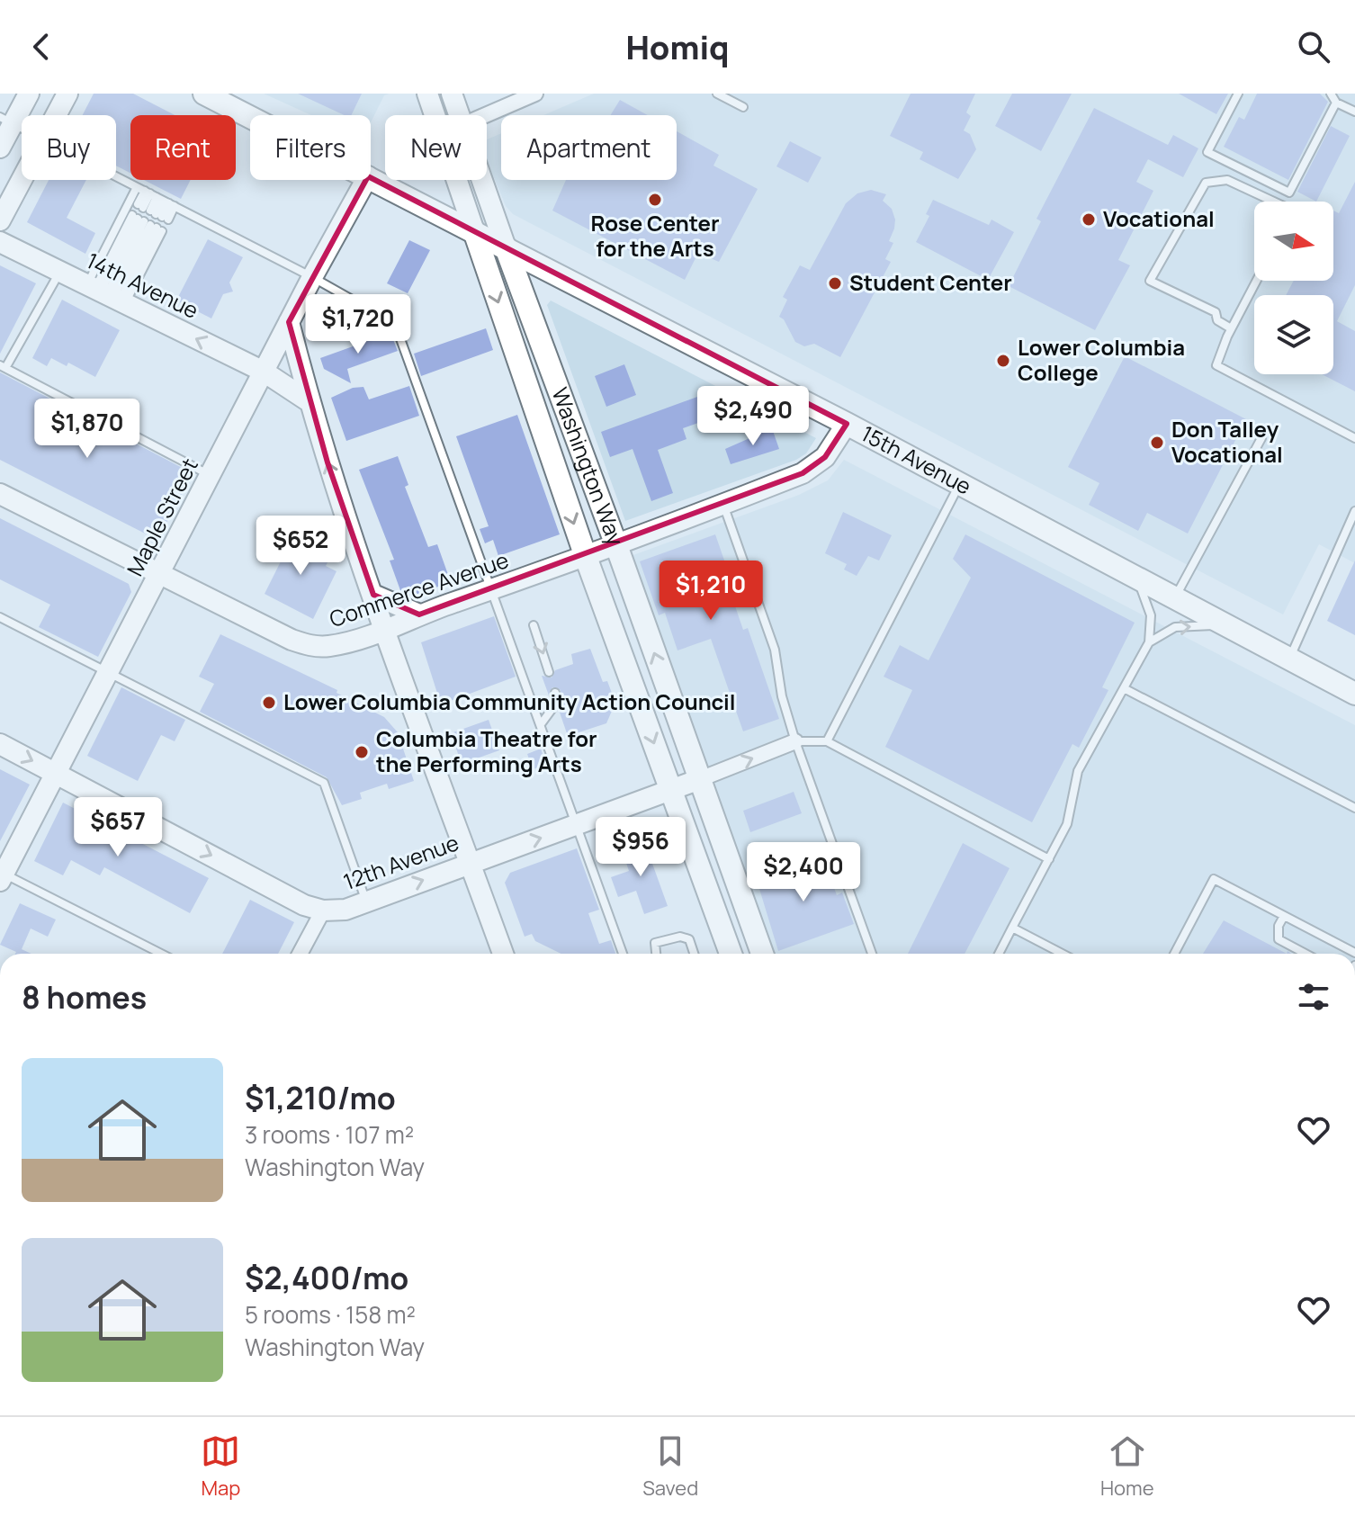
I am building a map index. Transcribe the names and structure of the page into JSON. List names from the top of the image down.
{
  "streets": {
    "main road": ["15th Avenue", "Washington Way"],
    "street": [
      "14th Avenue",
      "Maple Street",
      "Commerce Avenue",
      "12th Avenue"
    ]
  },
  "crossings": [
    ["14th Avenue", "Maple Street"],
    ["15th Avenue", "Washington Way"],
    ["15th Avenue", "Commerce Avenue"],
    ["Washington Way", "Commerce Avenue"],
    ["Washington Way", "12th Avenue"],
    ["Maple Street", "Commerce Avenue"],
    ["Maple Street", "12th Avenue"]
  ],
  "one_way": ["14th Avenue", "12th Avenue"],
  "places": [
    "Rose Center for the Arts",
    "Vocational",
    "Student Center",
    "Lower Columbia College",
    "Don Talley Vocational",
    "Lower Columbia Community Action Council",
    "Columbia Theatre for the Performing Arts"
  ],
  "north": "right",
  "page": {
    "header": "Homiq",
    "chip": [
      "Buy",
      "Rent",
      "Filters",
      "New",
      "Apartment"
    ],
    "price": [
      "$1,720",
      "$2,490",
      "$1,870",
      "$652",
      "$1,210",
      "$657",
      "$956",
      "$2,400"
    ],
    "heading": "8 homes",
    "list": [
      {
        "name": "$1,210/mo",
        "note": "3 rooms · 107 m² · Washington Way"
      },
      {
        "name": "$2,400/mo",
        "note": "5 rooms · 158 m² · Washington Way"
      }
    ],
    "tabs": ["Map", "Saved", "Home"]
  }
}
